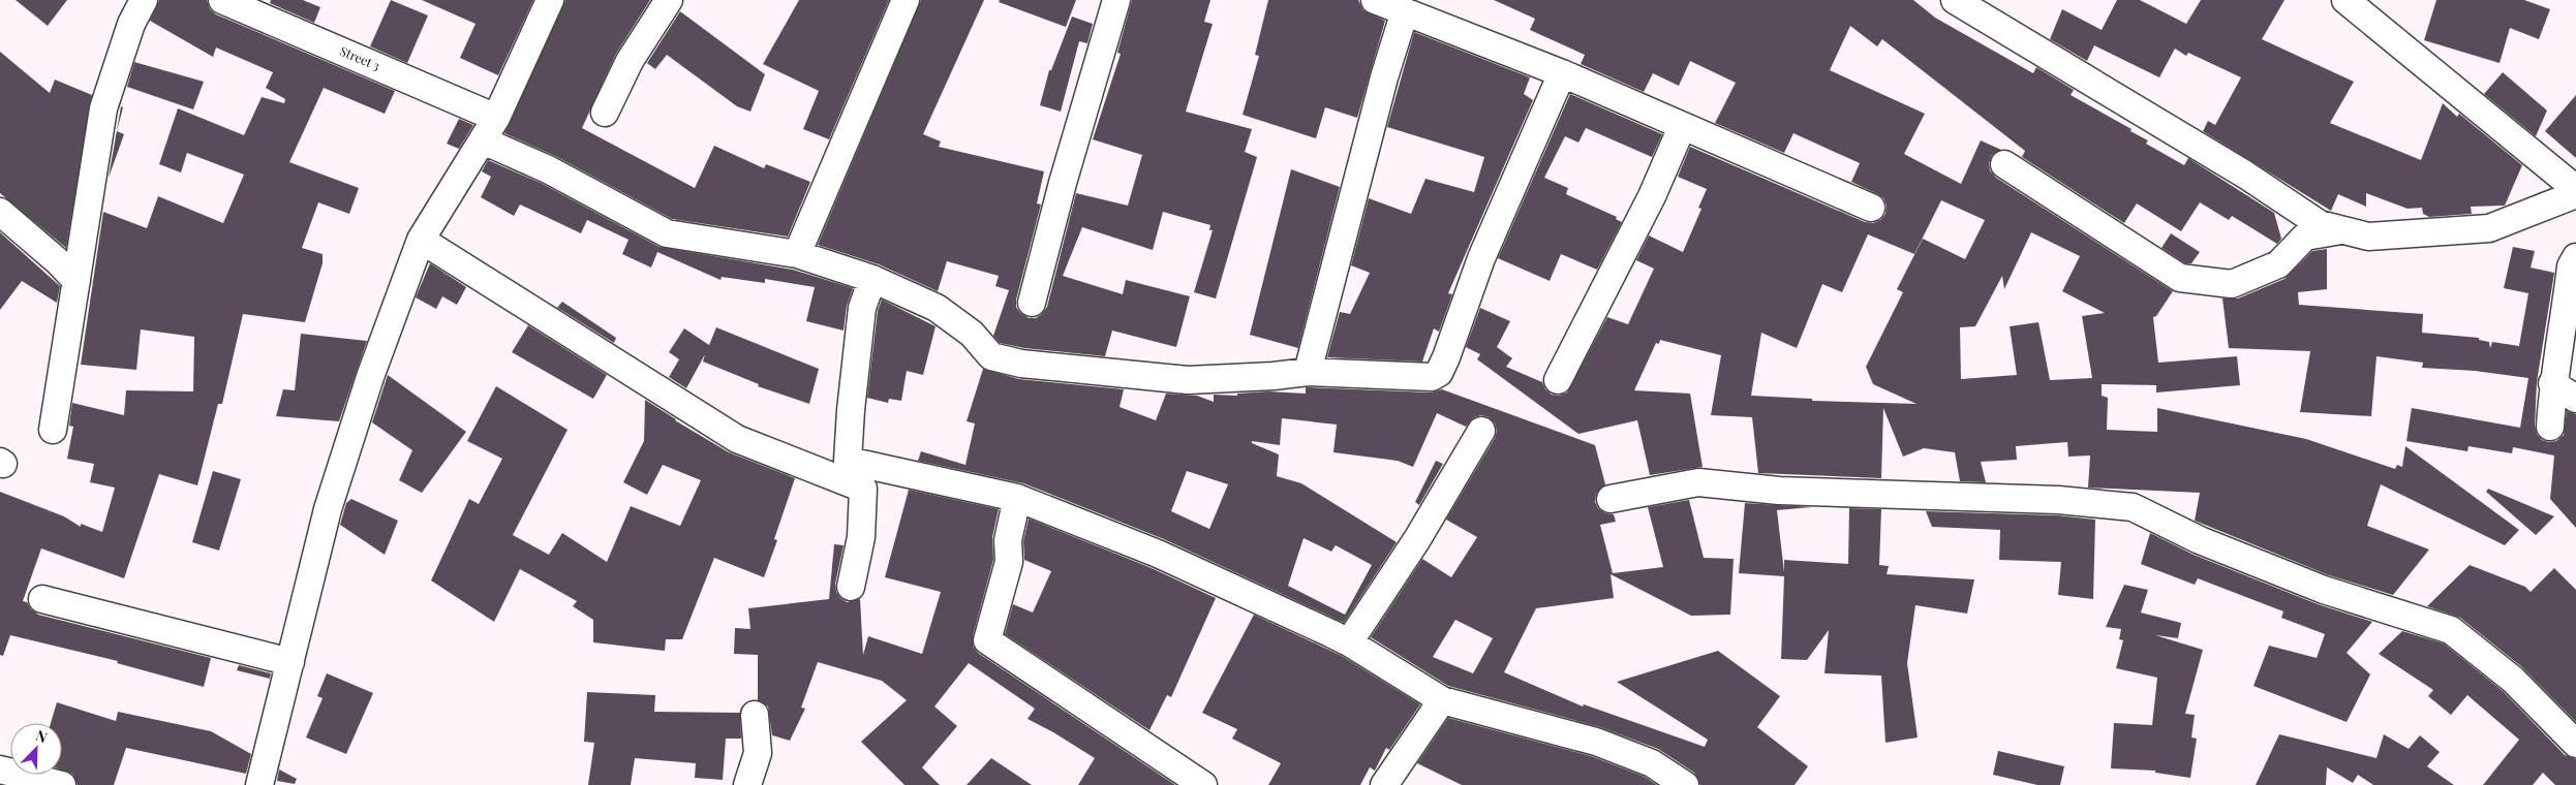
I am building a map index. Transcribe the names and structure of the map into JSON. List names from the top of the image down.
{
  "streets": {
    "street": ["Street 3"]
  },
  "north": "top right"
}
